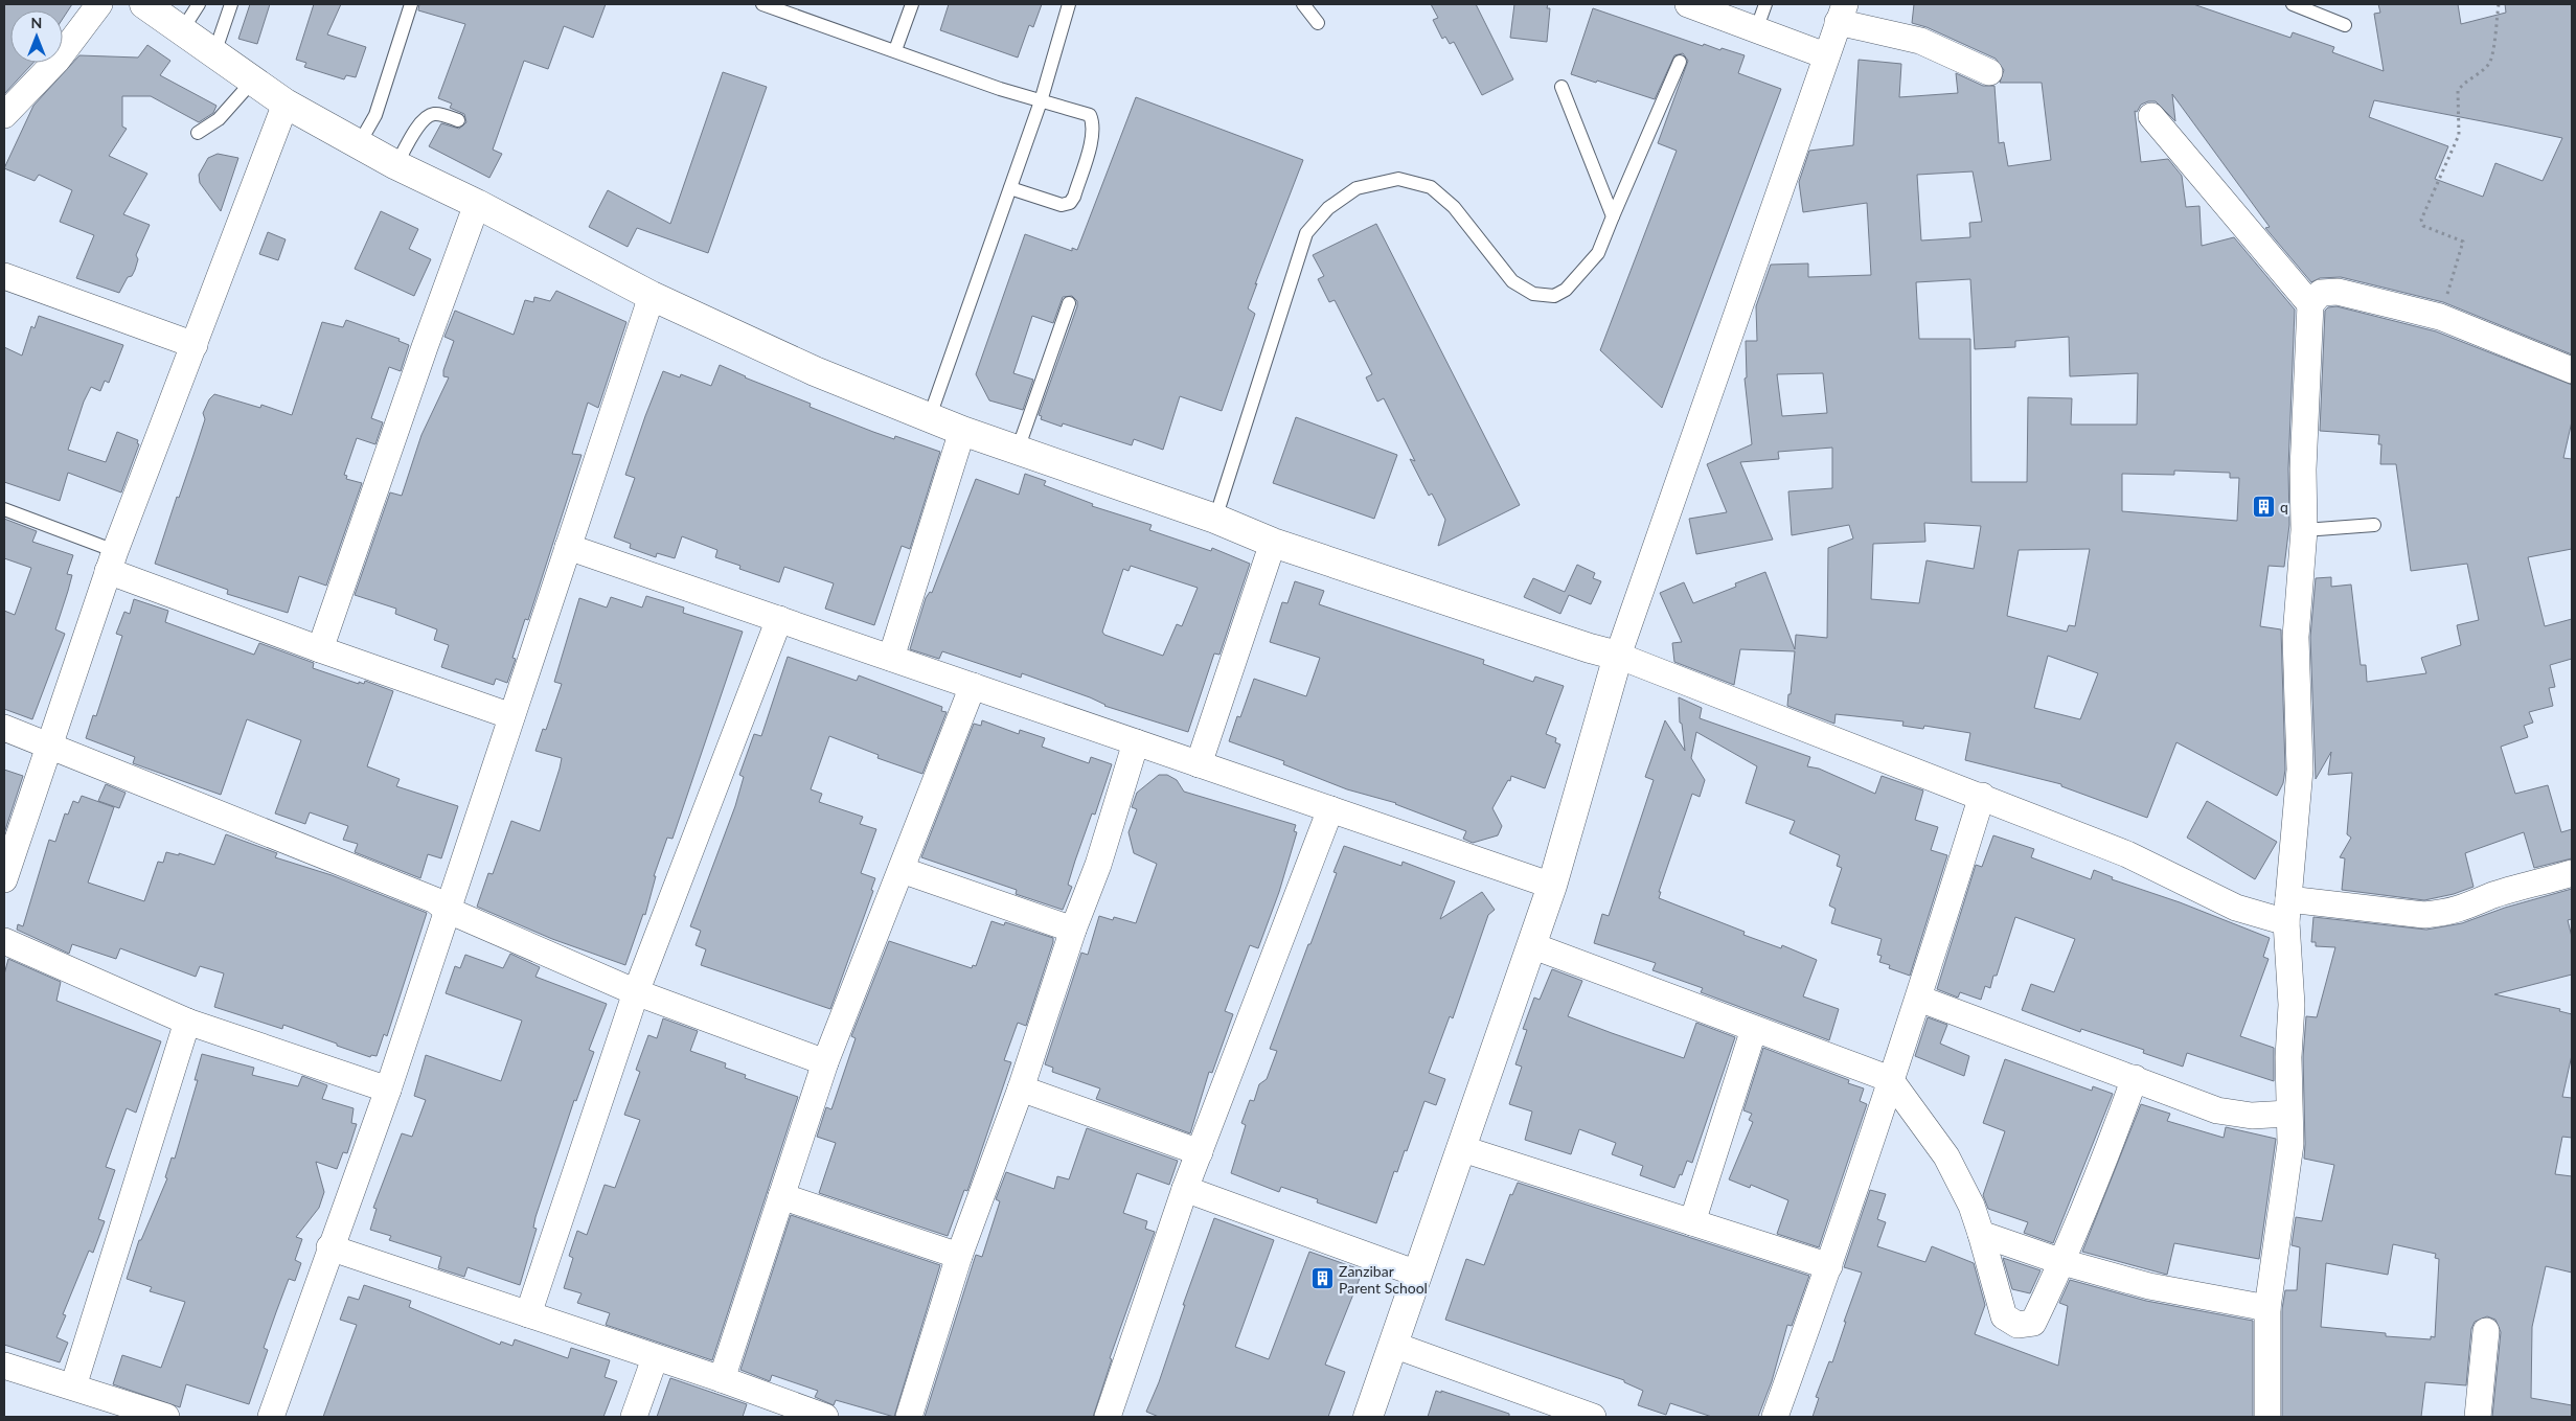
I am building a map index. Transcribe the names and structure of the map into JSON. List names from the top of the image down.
{
  "places": {
    "building": ["q", "Zanzibar Parent School"]
  },
  "north": "top"
}
